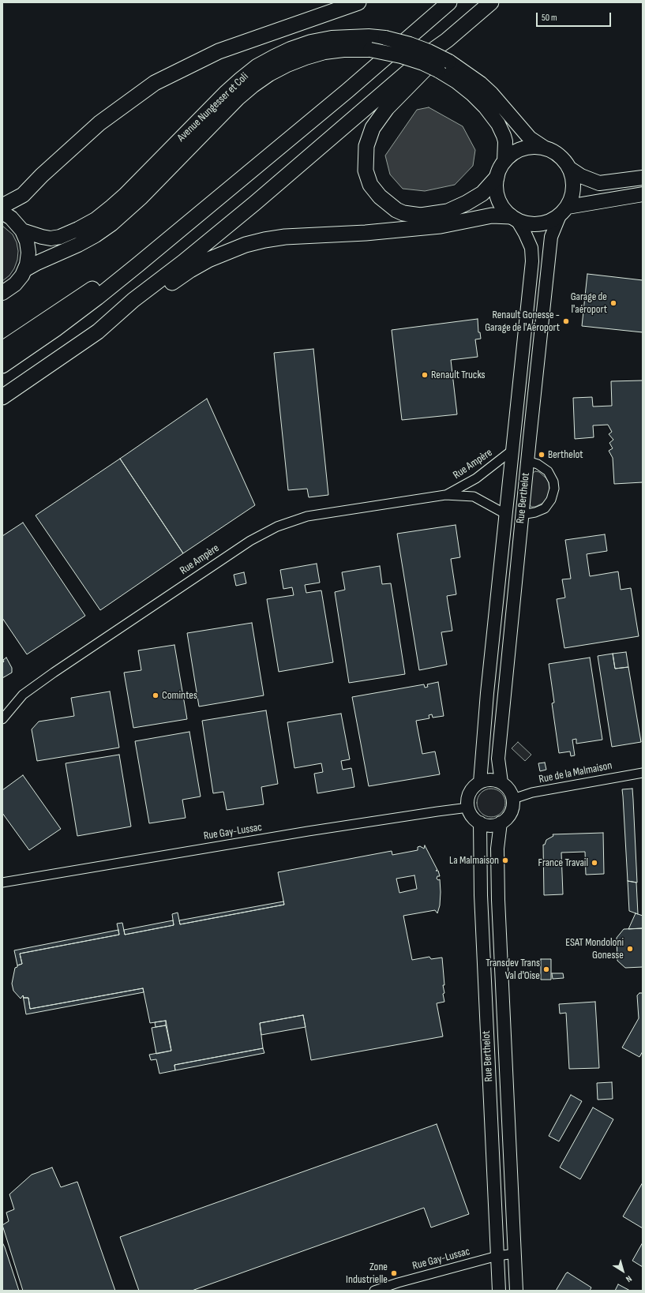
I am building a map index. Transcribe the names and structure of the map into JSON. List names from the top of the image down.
{
  "streets": {
    "main road": ["Avenue Nungesser et Coli", "Rue Berthelot"],
    "street": ["Rue Ampère", "Rue de la Malmaison", "Rue Gay-Lussac"]
  },
  "crossings": [
    ["Avenue Nungesser et Coli", "Rue Berthelot"],
    ["Rue Ampère", "Rue Berthelot"],
    ["Rue Berthelot", "Rue de la Malmaison"],
    ["Rue Berthelot", "Rue Gay-Lussac"],
    ["Rue de la Malmaison", "Rue Gay-Lussac"]
  ],
  "places": [
    "Garage de l'aéroport",
    "Renault Gonesse - Garage de l'Aéroport",
    "Renault Trucks",
    "Berthelot",
    "Comintes",
    "La Malmaison",
    "France Travail",
    "ESAT Mondoloni Gonesse",
    "Transdev Trans Val d'Oise",
    "Zone Industrielle"
  ],
  "scale_bar": "50 m",
  "north": "bottom right"
}
